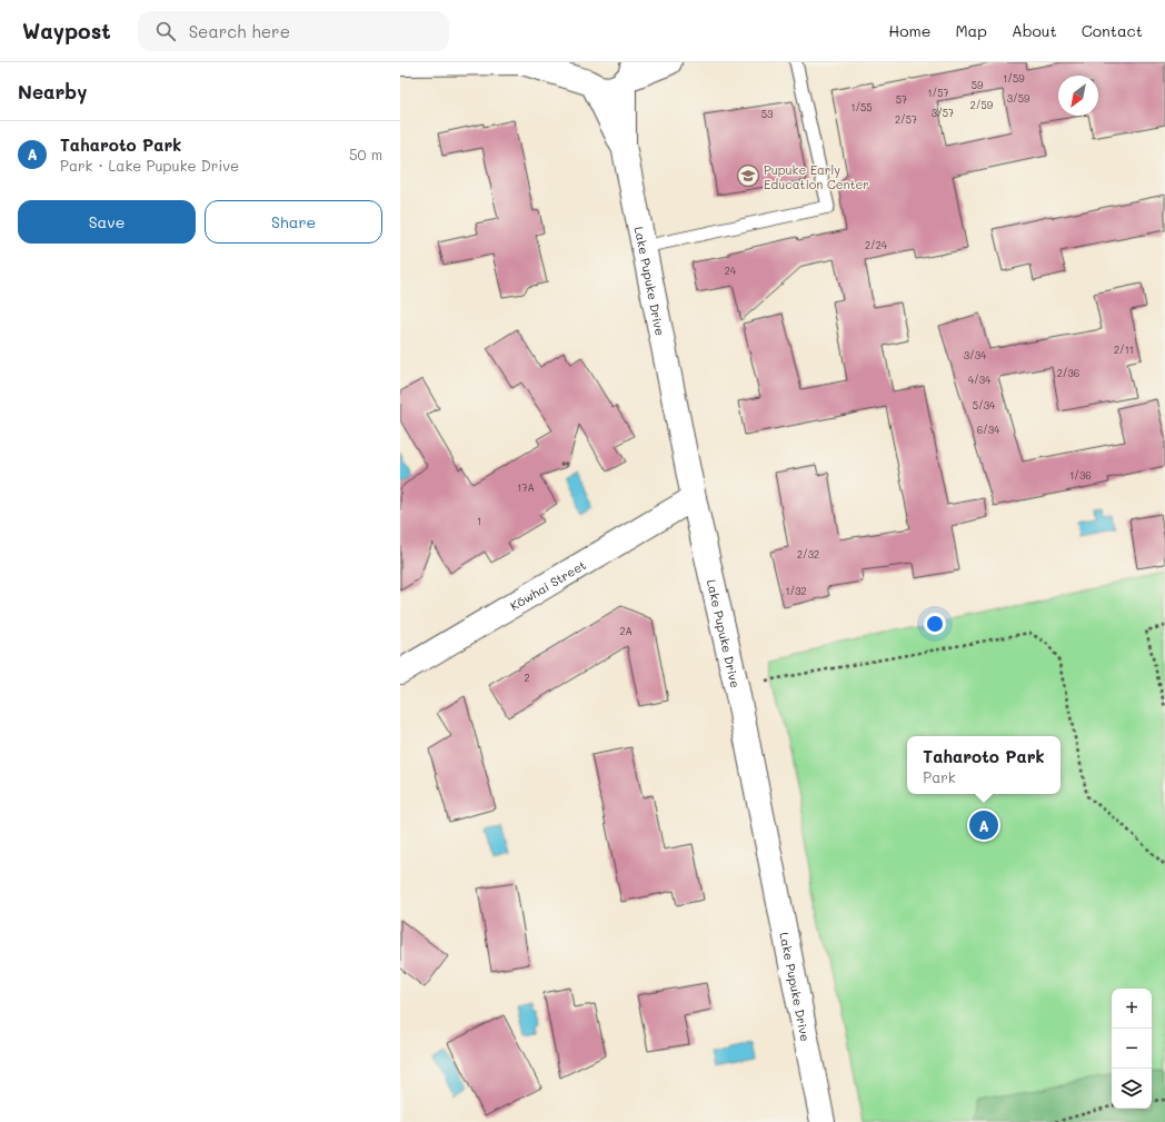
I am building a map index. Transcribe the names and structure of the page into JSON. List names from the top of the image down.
{
  "streets": {
    "street": ["Lake Pupuke Drive", "Kōwhai Street"]
  },
  "crossings": [
    ["Lake Pupuke Drive", "Kōwhai Street"]
  ],
  "places": {
    "school or university": ["Pupuke Early Education Center"]
  },
  "house_numbers": [
    "1/59",
    "59",
    "1/57",
    "3/59",
    "57",
    "2/59",
    "1/55",
    "3/57",
    "53",
    "2/57",
    "2/24",
    "24",
    "2/11",
    "3/34",
    "2/36",
    "4/34",
    "5/34",
    "6/34",
    "1/36",
    "17A",
    "1",
    "2/32",
    "1/32",
    "2A",
    "2"
  ],
  "north": "bottom left",
  "page": {
    "header": "Waypost",
    "search": "Search here",
    "nav": [
      "Home",
      "Map",
      "About",
      "Contact"
    ],
    "heading": "Nearby",
    "list": [
      {
        "mark": "A",
        "name": "Taharoto Park",
        "note": "Park · Lake Pupuke Drive",
        "value": "50 m"
      }
    ],
    "buttons": ["Save", "Share"],
    "popup": ["Taharoto Park", "Park"],
    "pins": "A",
    "map_buttons": ["+", "−"]
  }
}
